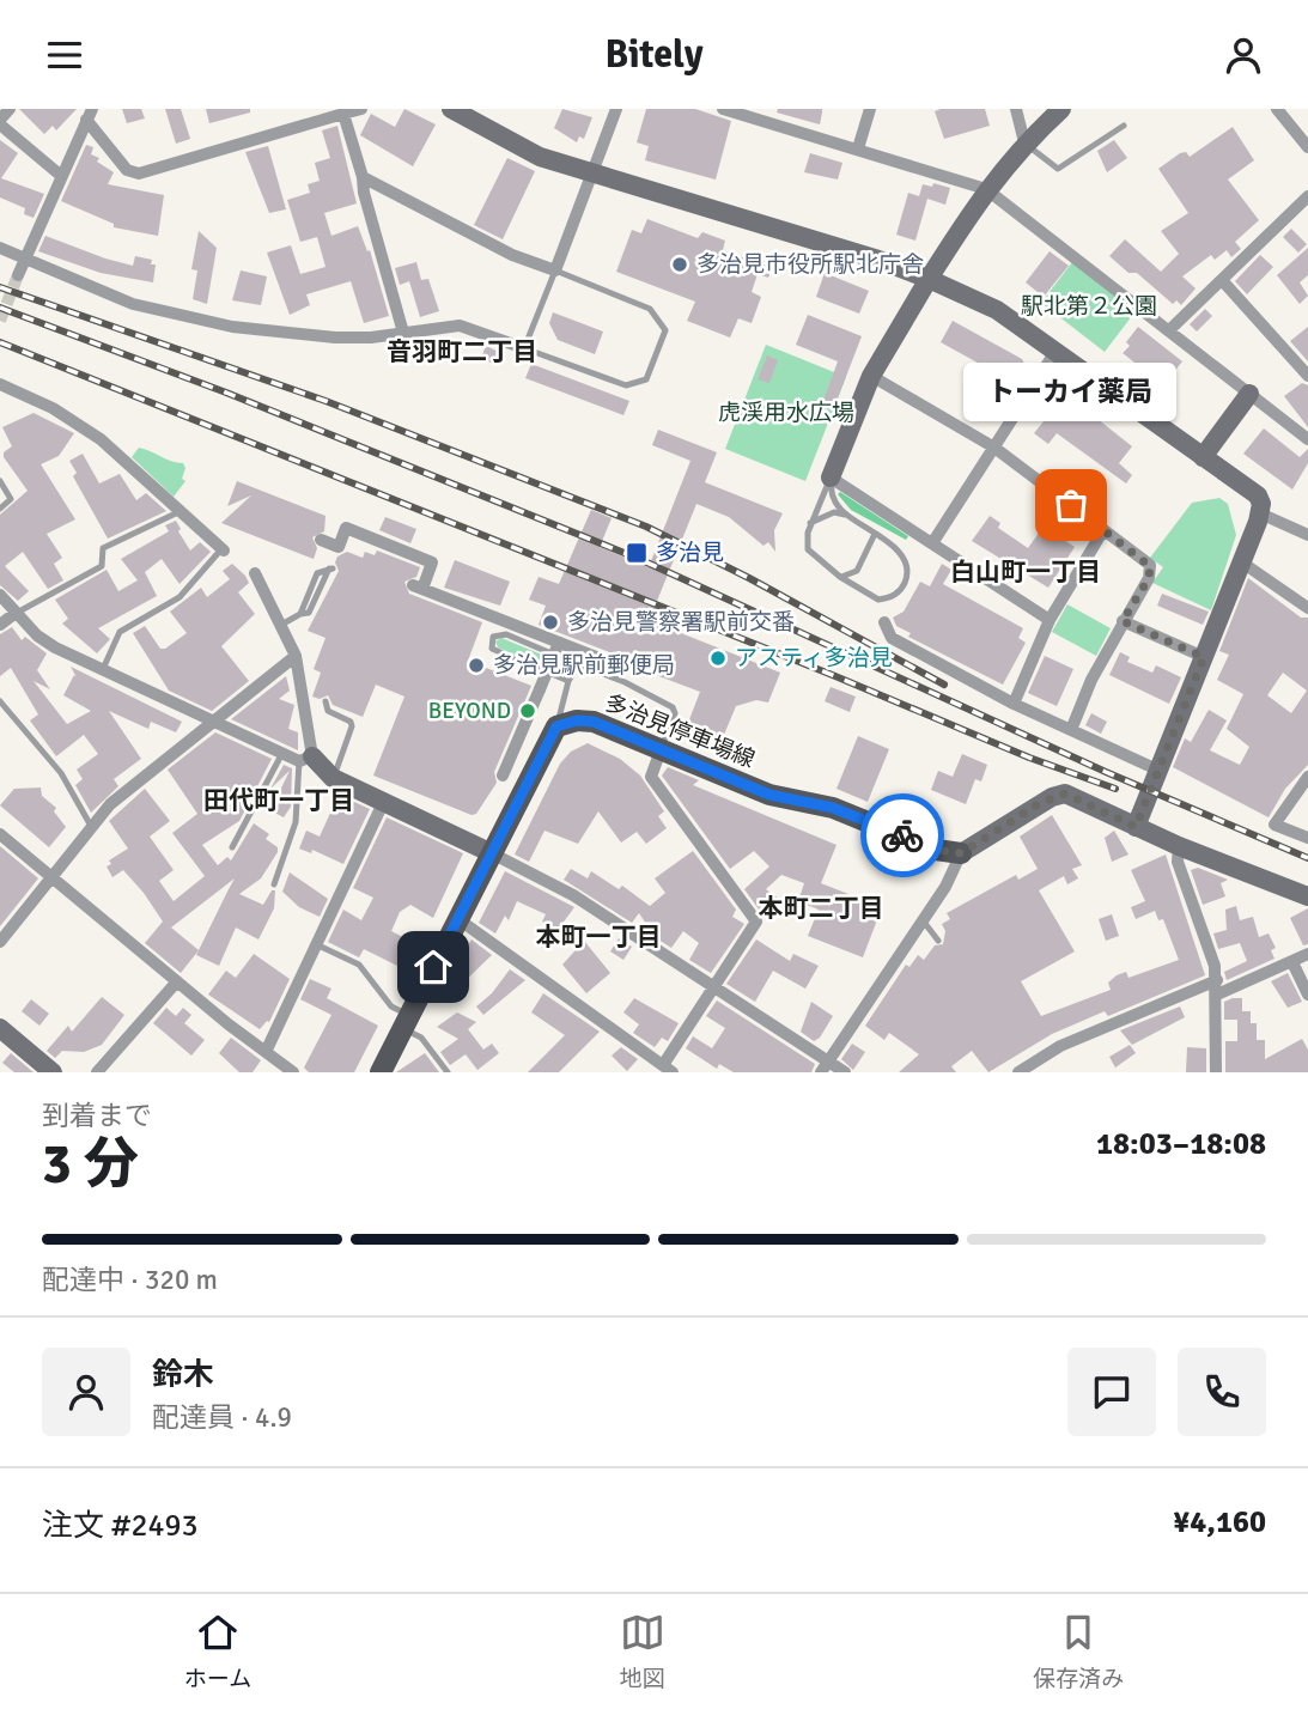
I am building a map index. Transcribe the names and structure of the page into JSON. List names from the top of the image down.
{
  "streets": {
    "main road": ["多治見停車場線"]
  },
  "districts": [
    "音羽町二丁目",
    "白山町一丁目",
    "田代町一丁目",
    "本町二丁目",
    "本町一丁目"
  ],
  "parks": ["駅北第２公園", "虎渓用水広場"],
  "places": {
    "other": [
      "多治見市役所駅北庁舎",
      "トーカイ薬局",
      "多治見警察署駅前交番",
      "アスティ多治見",
      "多治見駅前郵便局",
      "BEYOND"
    ],
    "transit": ["多治見"]
  },
  "page": {
    "header": "Bitely",
    "bubble": "トーカイ薬局",
    "heading": ["3 分", "到着まで", "18:03–18:08"],
    "panel": [
      "鈴木",
      "配達員 · 4.9",
      "注文 #2493",
      "¥4,160"
    ],
    "bar": "配達中 · 320 m",
    "tabs": ["ホーム", "地図", "保存済み"]
  }
}
